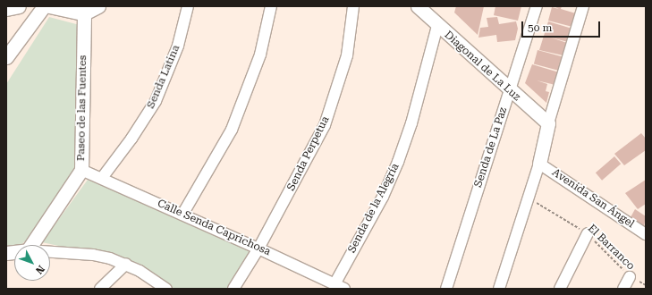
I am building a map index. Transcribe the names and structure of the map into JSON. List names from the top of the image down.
{
  "streets": {
    "street": [
      "Diagonal de La Luz",
      "Senda Latina",
      "Paseo de las Fuentes",
      "Senda de La Paz",
      "Senda Perpetua",
      "Avenida San Ángel",
      "Senda de la Alegría",
      "Calle Senda Caprichosa"
    ],
    "path": ["El Barranco"]
  },
  "crossings": [
    ["Diagonal de La Luz", "Senda de La Paz"],
    ["Diagonal de La Luz", "Senda de la Alegría"],
    ["Senda Latina", "Calle Senda Caprichosa"],
    ["Paseo de las Fuentes", "Calle Senda Caprichosa"],
    ["Senda Perpetua", "Calle Senda Caprichosa"],
    ["Senda de la Alegría", "Calle Senda Caprichosa"]
  ],
  "scale_bar": "50 m",
  "north": "bottom right"
}
